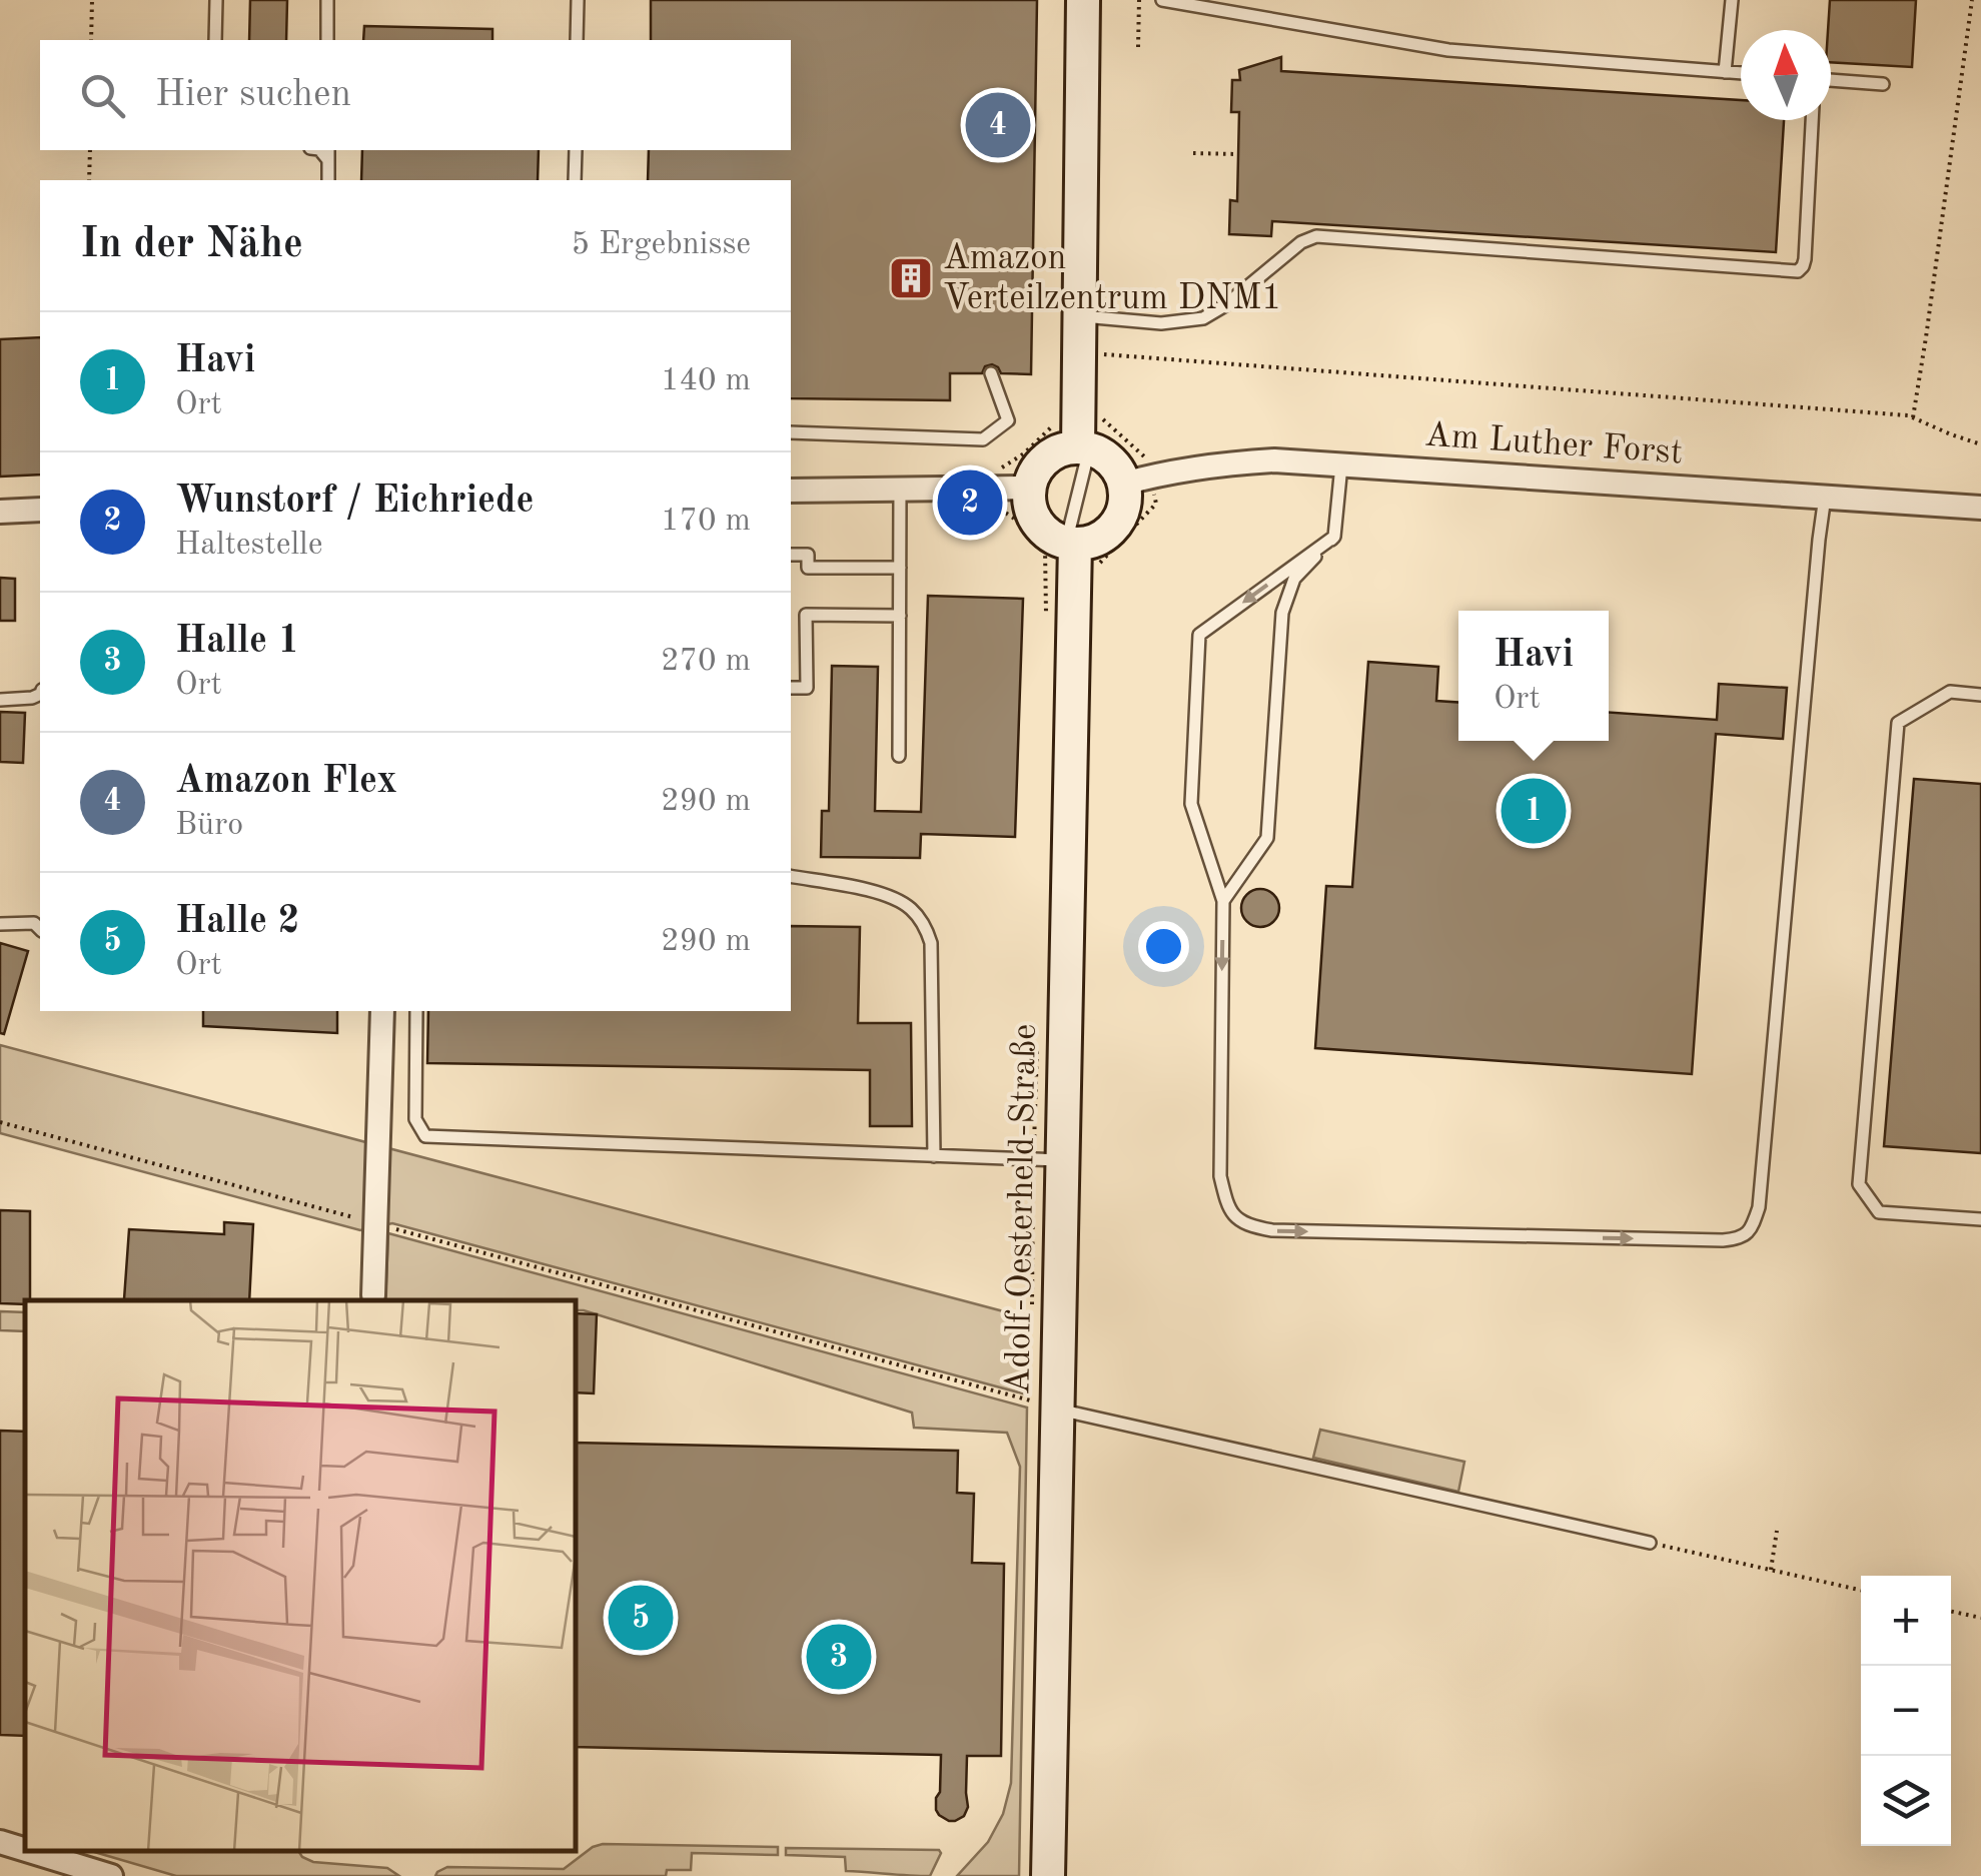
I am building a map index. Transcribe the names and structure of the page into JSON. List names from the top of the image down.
{
  "streets": {
    "street": ["Am Luther Forst", "Adolf-Oesterheld-Straße"]
  },
  "places": {
    "building": ["Amazon Verteilzentrum DNM1"]
  },
  "north": "top",
  "page": {
    "search": "Hier suchen",
    "pins": [
      "4",
      "2",
      "1",
      "5",
      "3"
    ],
    "heading": ["In der Nähe", "5 Ergebnisse"],
    "list": [
      {
        "mark": "1",
        "name": "Havi",
        "note": "Ort",
        "value": "140 m"
      },
      {
        "mark": "2",
        "name": "Wunstorf / Eichriede",
        "note": "Haltestelle",
        "value": "170 m"
      },
      {
        "mark": "3",
        "name": "Halle 1",
        "note": "Ort",
        "value": "270 m"
      },
      {
        "mark": "4",
        "name": "Amazon Flex",
        "note": "Büro",
        "value": "290 m"
      },
      {
        "mark": "5",
        "name": "Halle 2",
        "note": "Ort",
        "value": "290 m"
      }
    ],
    "popup": ["Havi", "Ort"],
    "map_buttons": ["+", "−"]
  }
}
